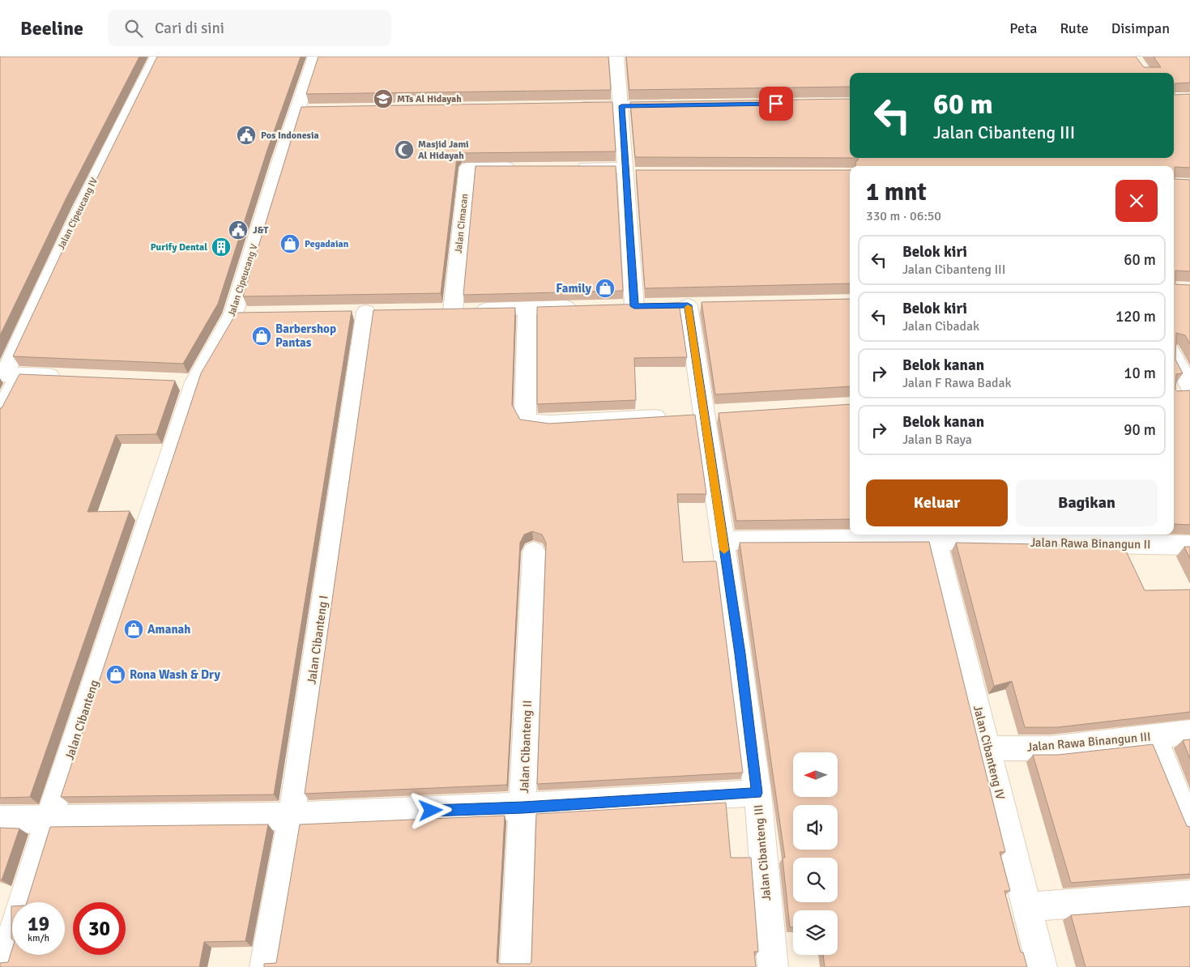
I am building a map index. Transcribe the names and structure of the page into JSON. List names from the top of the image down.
{
  "streets": {
    "street": [
      "Jalan Cipeucang IV",
      "Jalan Cimacan",
      "Jalan Cipeucang V",
      "Jalan Rawa Binangun II",
      "Jalan Cibanteng I",
      "Jalan Cibanteng",
      "Jalan Rawa Binangun III",
      "Jalan Cibanteng II",
      "Jalan Cibanteng IV",
      "Jalan Cibanteng III"
    ]
  },
  "crossings": [
    ["Jalan Cipeucang V", "Jalan Cibanteng"],
    ["Jalan Rawa Binangun II", "Jalan Cibanteng IV"],
    ["Jalan Rawa Binangun II", "Jalan Cibanteng III"],
    ["Jalan Rawa Binangun III", "Jalan Cibanteng IV"]
  ],
  "places": {
    "school or university": ["MTs Al Hidayah"],
    "public building": ["Pos Indonesia", "J&T"],
    "mosque": ["Masjid Jami Al Hidayah"],
    "shop": [
      "Pegadaian",
      "Family",
      "Barbershop Pantas",
      "Amanah",
      "Rona Wash & Dry"
    ],
    "building": ["Purify Dental"]
  },
  "north": "left",
  "page": {
    "header": "Beeline",
    "search": "Cari di sini",
    "nav": ["Peta", "Rute", "Disimpan"],
    "turn": ["60 m", "Jalan Cibanteng III"],
    "heading": ["1 mnt", "330 m · 06:50"],
    "list": [
      {
        "name": "Belok kiri",
        "note": "Jalan Cibanteng III",
        "value": "60 m"
      },
      {
        "name": "Belok kiri",
        "note": "Jalan Cibadak",
        "value": "120 m"
      },
      {
        "name": "Belok kanan",
        "note": "Jalan F Rawa Badak",
        "value": "10 m"
      },
      {
        "name": "Belok kanan",
        "note": "Jalan B Raya",
        "value": "90 m"
      }
    ],
    "buttons": ["Keluar", "Bagikan"],
    "speed": "19 km/h",
    "limit": "30"
  }
}
